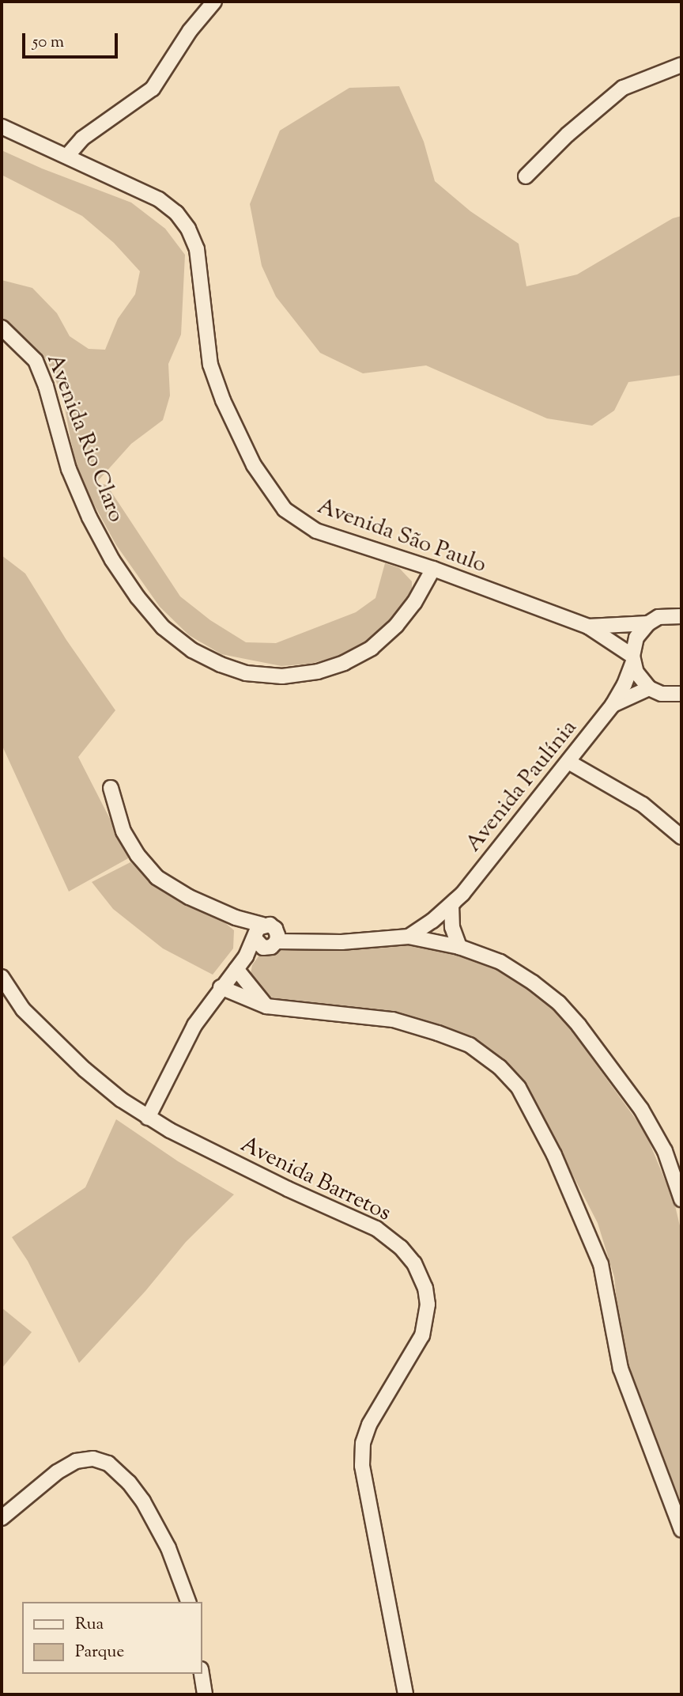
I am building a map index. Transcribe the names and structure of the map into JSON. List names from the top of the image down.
{
  "streets": {
    "street": [
      "Avenida Rio Claro",
      "Avenida São Paulo",
      "Avenida Paulínia",
      "Avenida Barretos"
    ]
  },
  "crossings": [
    ["Avenida Rio Claro", "Avenida São Paulo"],
    ["Avenida São Paulo", "Avenida Paulínia"]
  ],
  "legend": ["Rua", "Parque"],
  "scale_bar": "50 m"
}
